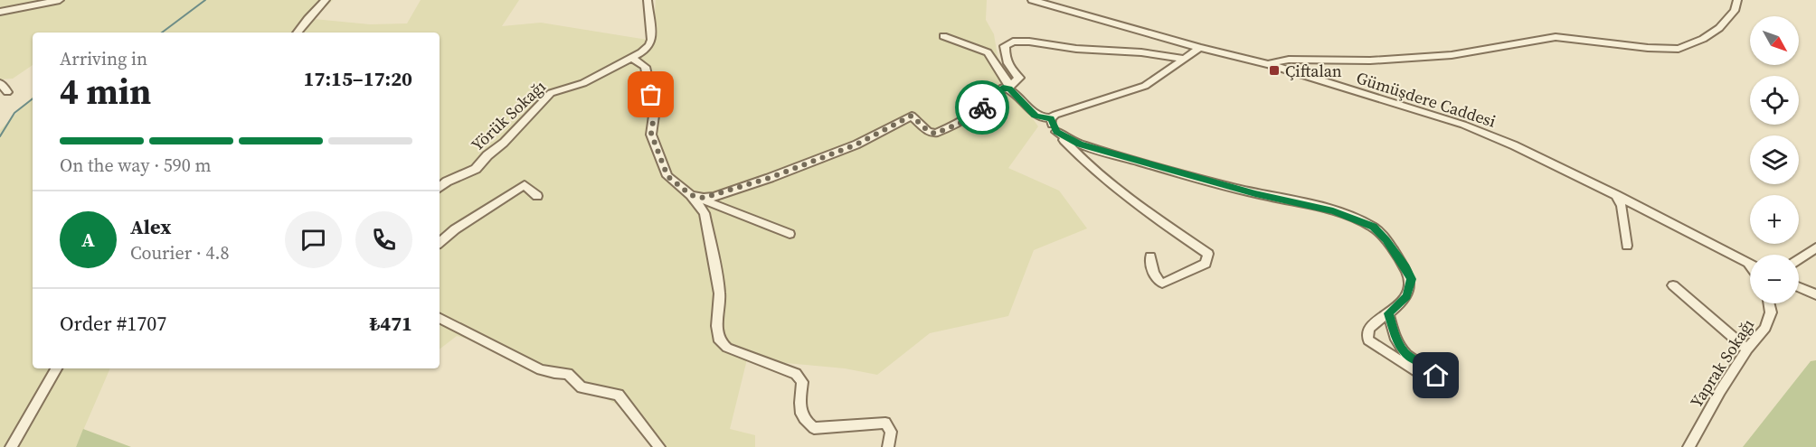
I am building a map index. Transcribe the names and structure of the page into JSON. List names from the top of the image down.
{
  "streets": {
    "street": ["Gümüşdere Caddesi", "Yörük Sokağı", "Yaprak Sokağı"]
  },
  "places": {
    "transit": ["Çiftalan"]
  },
  "north": "bottom right",
  "page": {
    "map_buttons": ["+", "−"],
    "heading": ["4 min", "Arriving in", "17:15–17:20"],
    "panel": [
      "Alex",
      "Courier · 4.8",
      "Order #1707",
      "₺471"
    ],
    "bar": "On the way · 590 m",
    "round": "A"
  }
}
